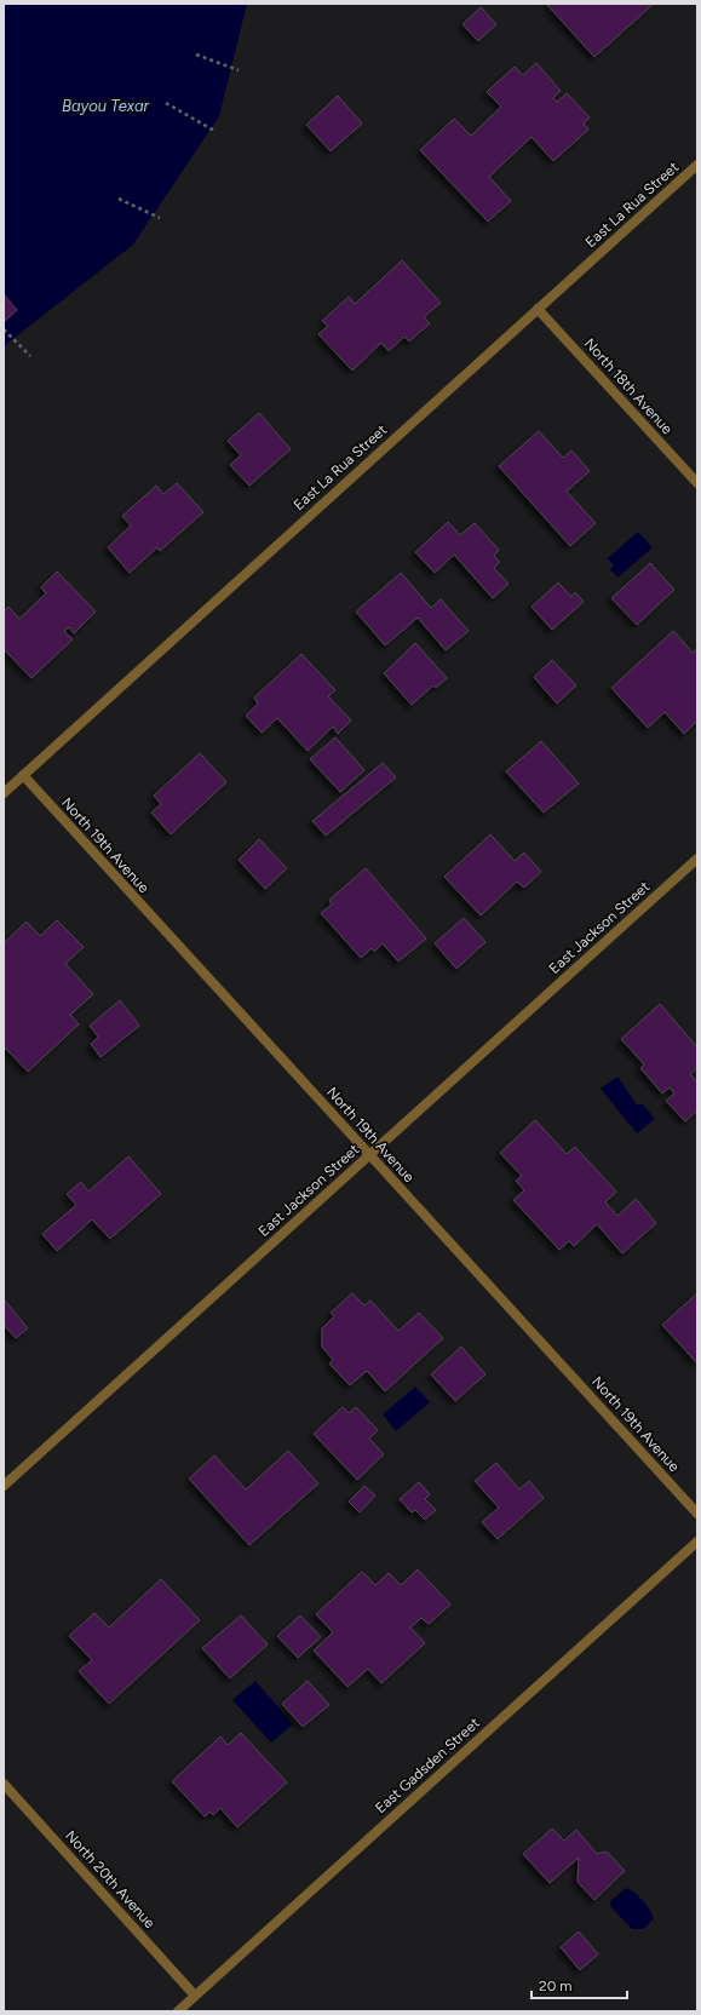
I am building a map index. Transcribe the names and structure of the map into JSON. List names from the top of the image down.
{
  "streets": {
    "street": [
      "East La Rua Street",
      "North 18th Avenue",
      "North 19th Avenue",
      "East Jackson Street",
      "East Gadsden Street",
      "North 20th Avenue"
    ]
  },
  "crossings": [
    ["East La Rua Street", "North 18th Avenue"],
    ["East La Rua Street", "North 19th Avenue"],
    ["North 19th Avenue", "East Jackson Street"],
    ["East Gadsden Street", "North 20th Avenue"]
  ],
  "water": ["Bayou Texar"],
  "scale_bar": "20 m"
}
